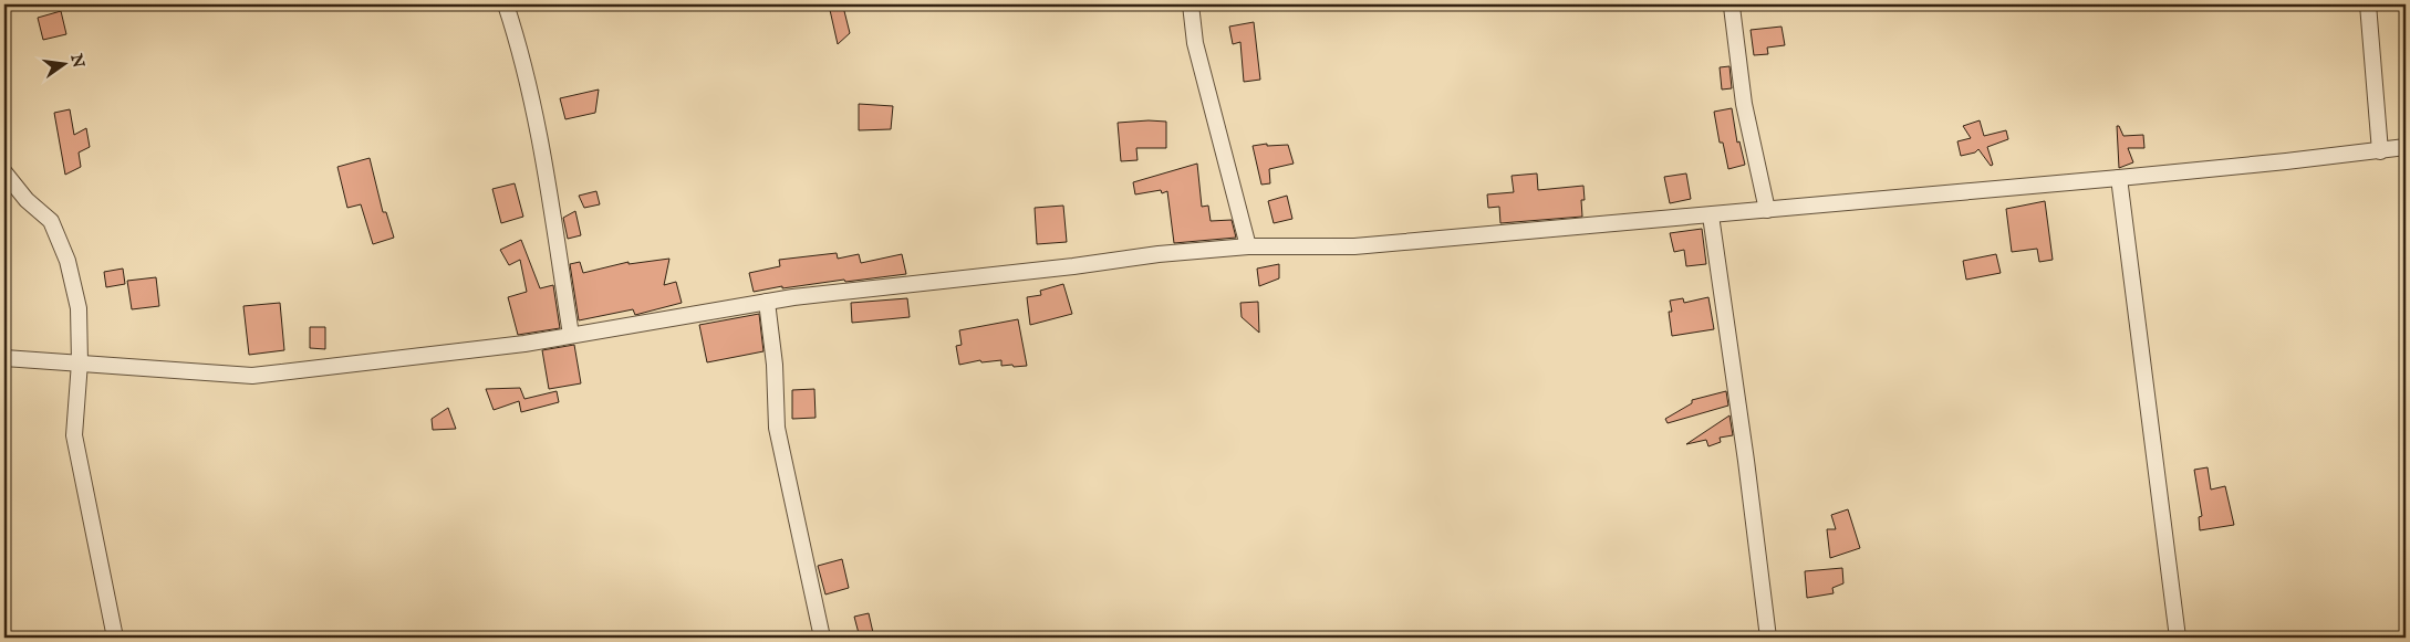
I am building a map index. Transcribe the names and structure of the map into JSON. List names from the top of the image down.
{
  "north": "right"
}
